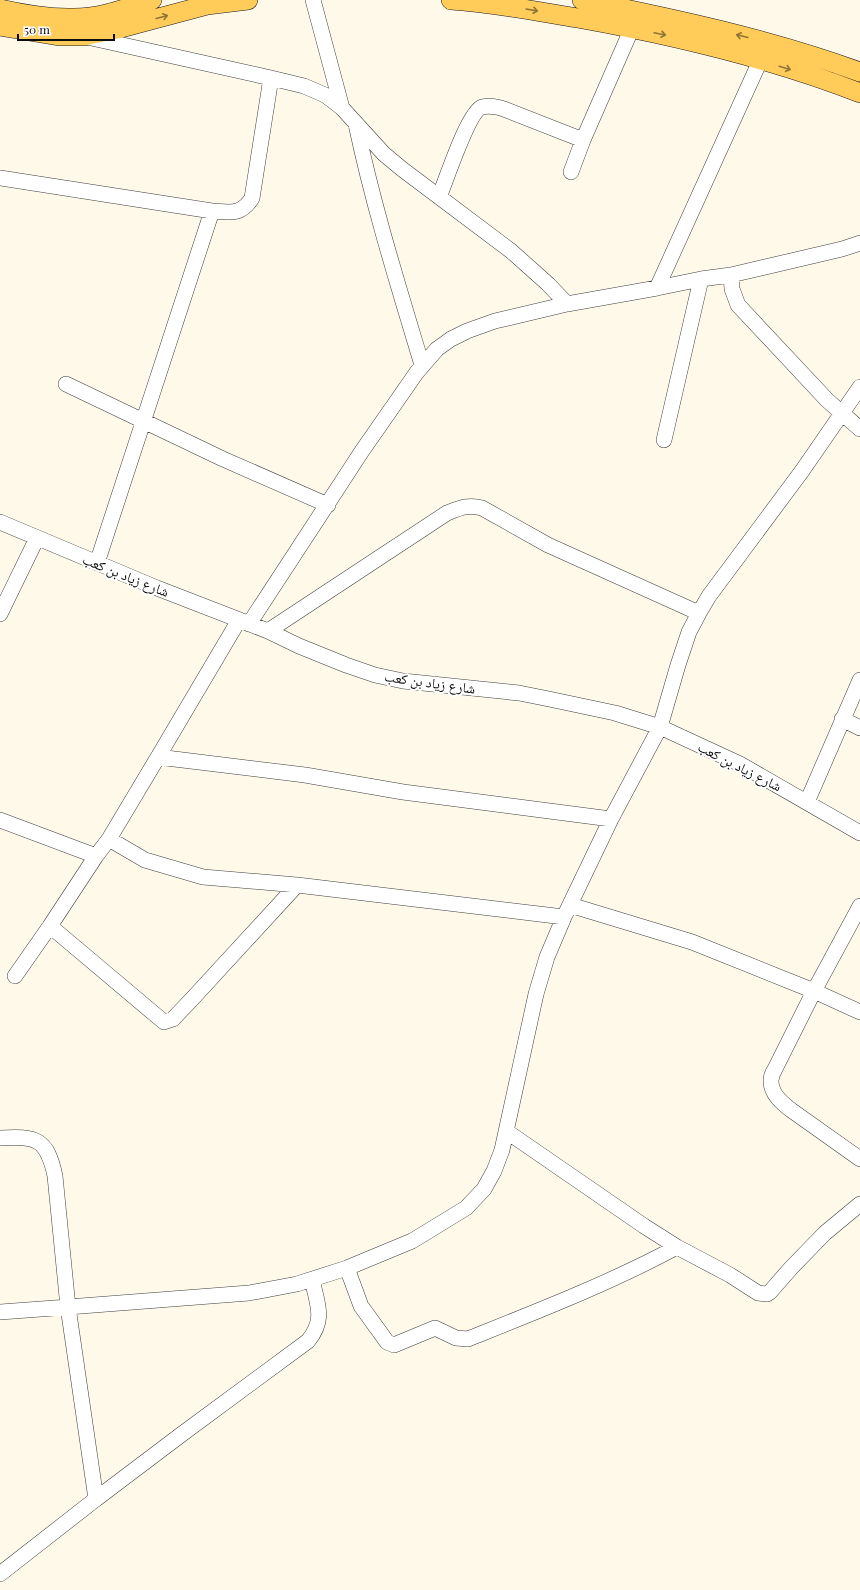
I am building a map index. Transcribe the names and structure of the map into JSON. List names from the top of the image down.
{
  "streets": {
    "street": ["شارع زياد بن كعب"]
  },
  "scale_bar": "50 m"
}
